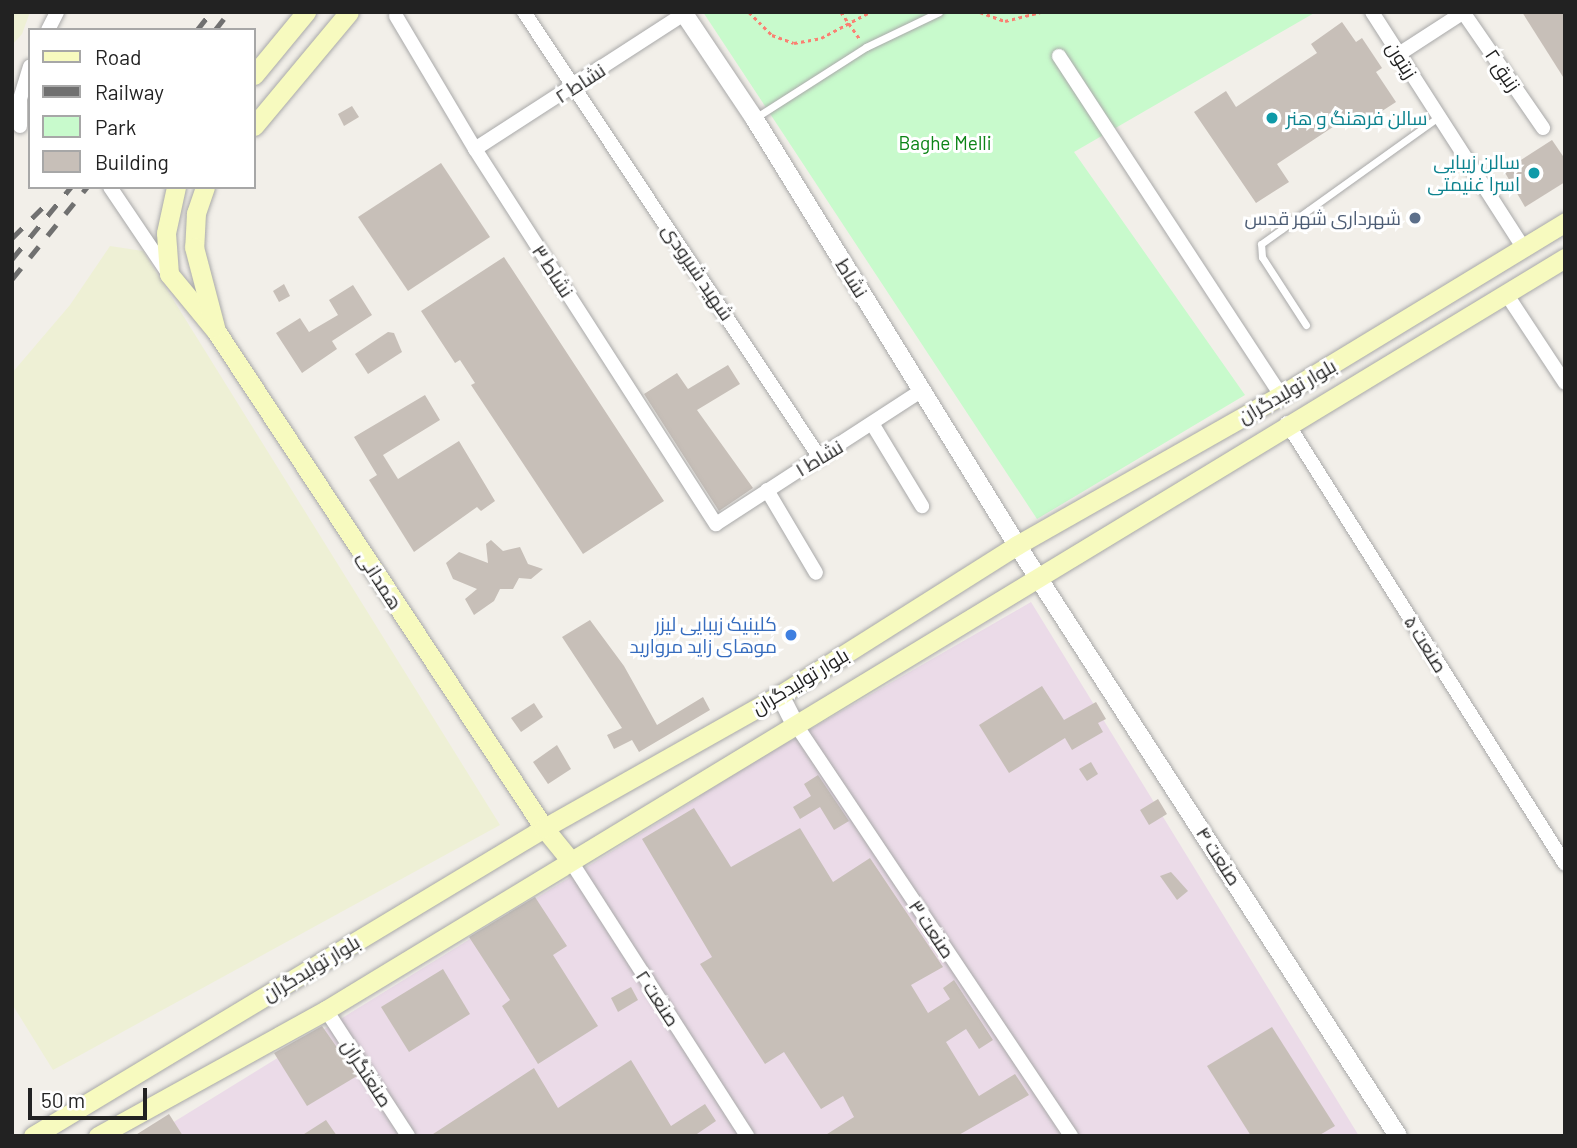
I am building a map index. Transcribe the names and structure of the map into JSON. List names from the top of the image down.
{
  "streets": {
    "main road": ["بلوار تولیدگران", "همدانی"],
    "street": [
      "زیتون",
      "زنبق ۲",
      "نشاط ۲",
      "نشاط ۳",
      "شهید شیرودی",
      "نشاط",
      "نشاط ۱",
      "صنعت ۵",
      "صنعت ۴",
      "صنعت ۳",
      "صنعت ۲",
      "صنعتگران"
    ]
  },
  "crossings": [
    ["زیتون", "بلوار تولیدگران"],
    ["نشاط ۲", "نشاط ۳"],
    ["نشاط ۲", "شهید شیرودی"],
    ["نشاط ۲", "نشاط"],
    ["نشاط ۳", "نشاط ۱"],
    ["شهید شیرودی", "نشاط ۱"],
    ["نشاط", "بلوار تولیدگران"],
    ["نشاط", "نشاط ۱"],
    ["نشاط", "صنعت ۴"],
    ["بلوار تولیدگران", "همدانی"],
    ["بلوار تولیدگران", "صنعت ۵"],
    ["بلوار تولیدگران", "صنعت ۴"],
    ["بلوار تولیدگران", "صنعت ۳"],
    ["بلوار تولیدگران", "صنعت ۲"],
    ["بلوار تولیدگران", "صنعتگران"],
    ["همدانی", "صنعت ۲"]
  ],
  "parks": ["Baghe Melli"],
  "places": [
    "سالن فرهنگ و هنر",
    "سالن زیبایی اسرا غنیمتی",
    "شهرداری شهر قدس",
    "کلینیک زیبایی لیزر موهای زاید مروارید"
  ],
  "legend": [
    "Road",
    "Railway",
    "Park",
    "Building"
  ],
  "scale_bar": "50 m"
}
